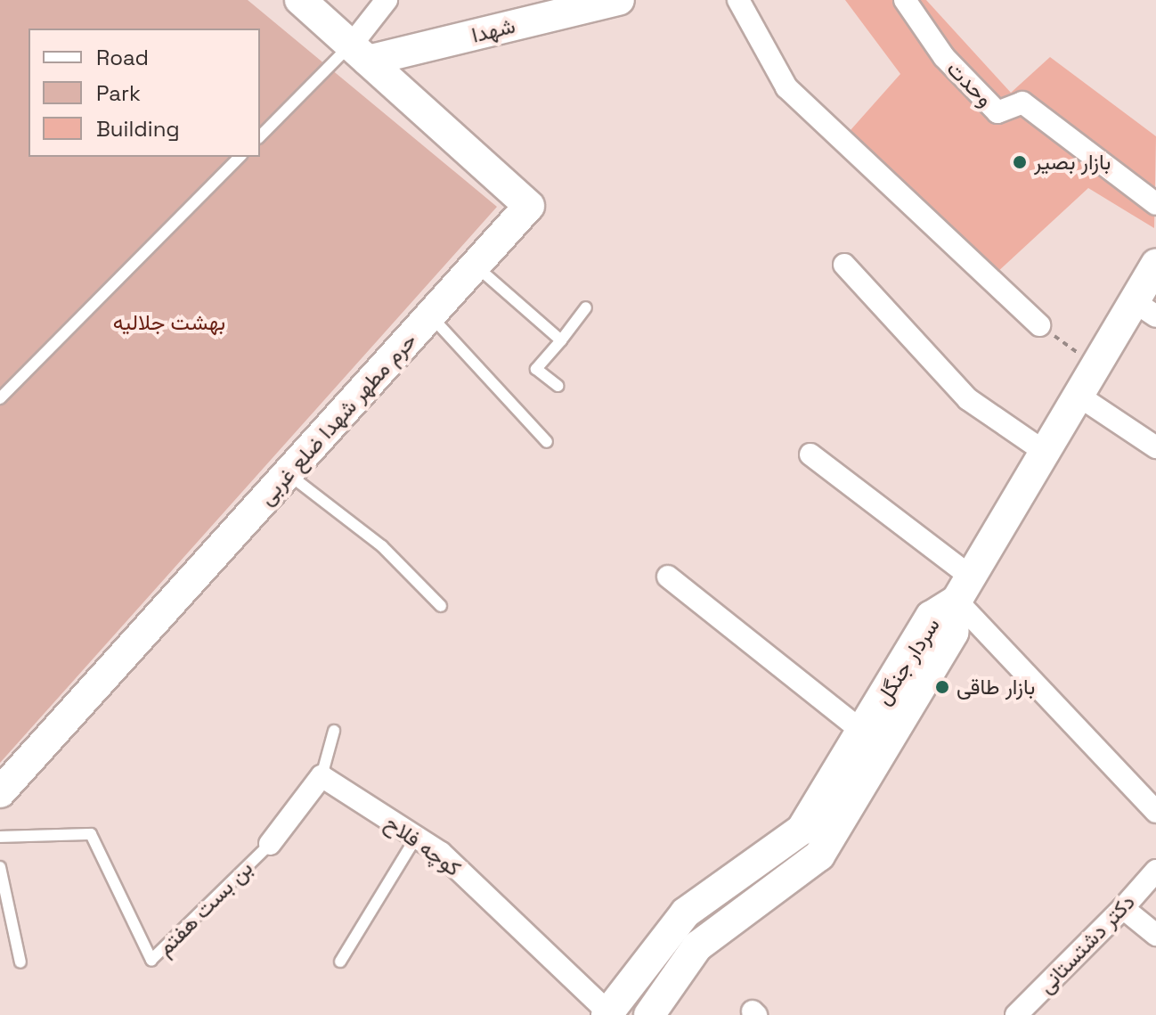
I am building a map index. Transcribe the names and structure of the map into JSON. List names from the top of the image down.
{
  "streets": {
    "main road": ["شهدا", "حرم مطهر شهدا ضلع غربی", "سردار جنگل"],
    "street": ["وحدت", "کوچه فلاح", "دکتر دشتستانی"],
    "lane": ["بن بست هفتم"]
  },
  "crossings": [
    ["شهدا", "حرم مطهر شهدا ضلع غربی"],
    ["سردار جنگل", "کوچه فلاح"]
  ],
  "parks": ["بهشت جلالیه"],
  "places": ["بازار بصیر", "بازار طاقی"],
  "legend": ["Road", "Park", "Building"]
}
